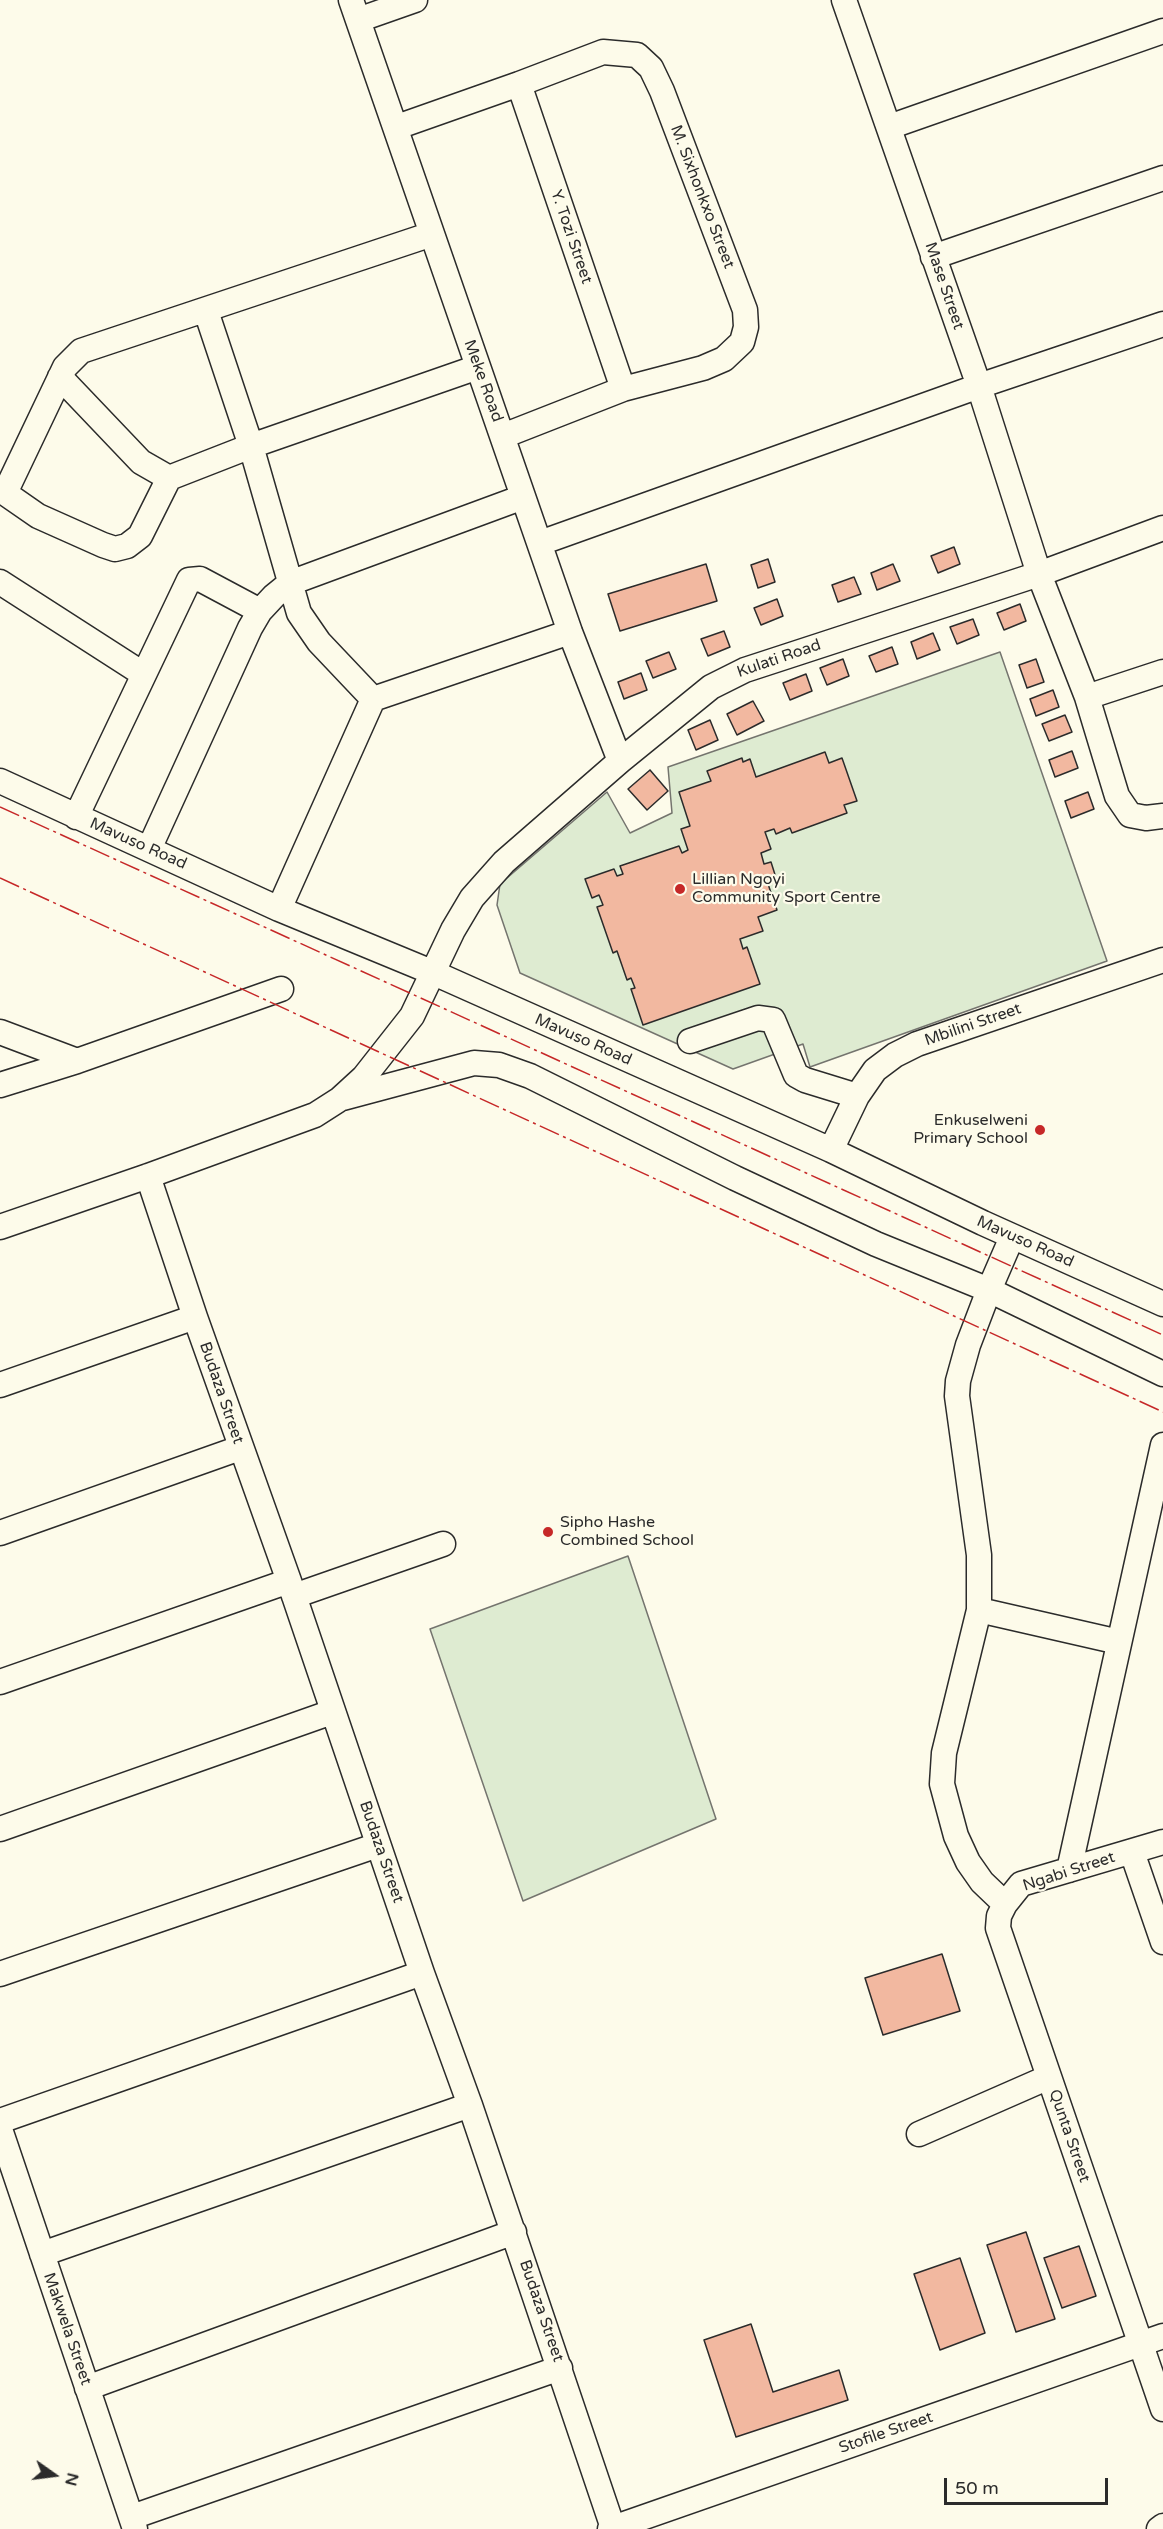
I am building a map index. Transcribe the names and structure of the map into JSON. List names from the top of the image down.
{
  "streets": {
    "street": [
      "M. Sixhonkxo Street",
      "Y. Tozi Street",
      "Mase Street",
      "Meke Road",
      "Kulati Road",
      "Mavuso Road",
      "Mbilini Street",
      "Budaza Street",
      "Ngabi Street",
      "Qunta Street",
      "Makwela Street",
      "Stofile Street"
    ]
  },
  "crossings": [
    ["M. Sixhonkxo Street", "Y. Tozi Street"],
    ["M. Sixhonkxo Street", "Meke Road"],
    ["Mase Street", "Kulati Road"],
    ["Meke Road", "Kulati Road"],
    ["Kulati Road", "Mavuso Road"],
    ["Mavuso Road", "Mbilini Street"],
    ["Budaza Street", "Stofile Street"],
    ["Ngabi Street", "Qunta Street"],
    ["Qunta Street", "Stofile Street"]
  ],
  "places": ["Lillian Ngoyi Community Sport Centre", "Enkuselweni Primary School", "Sipho Hashe Combined School"],
  "scale_bar": "50 m",
  "north": "right"
}
